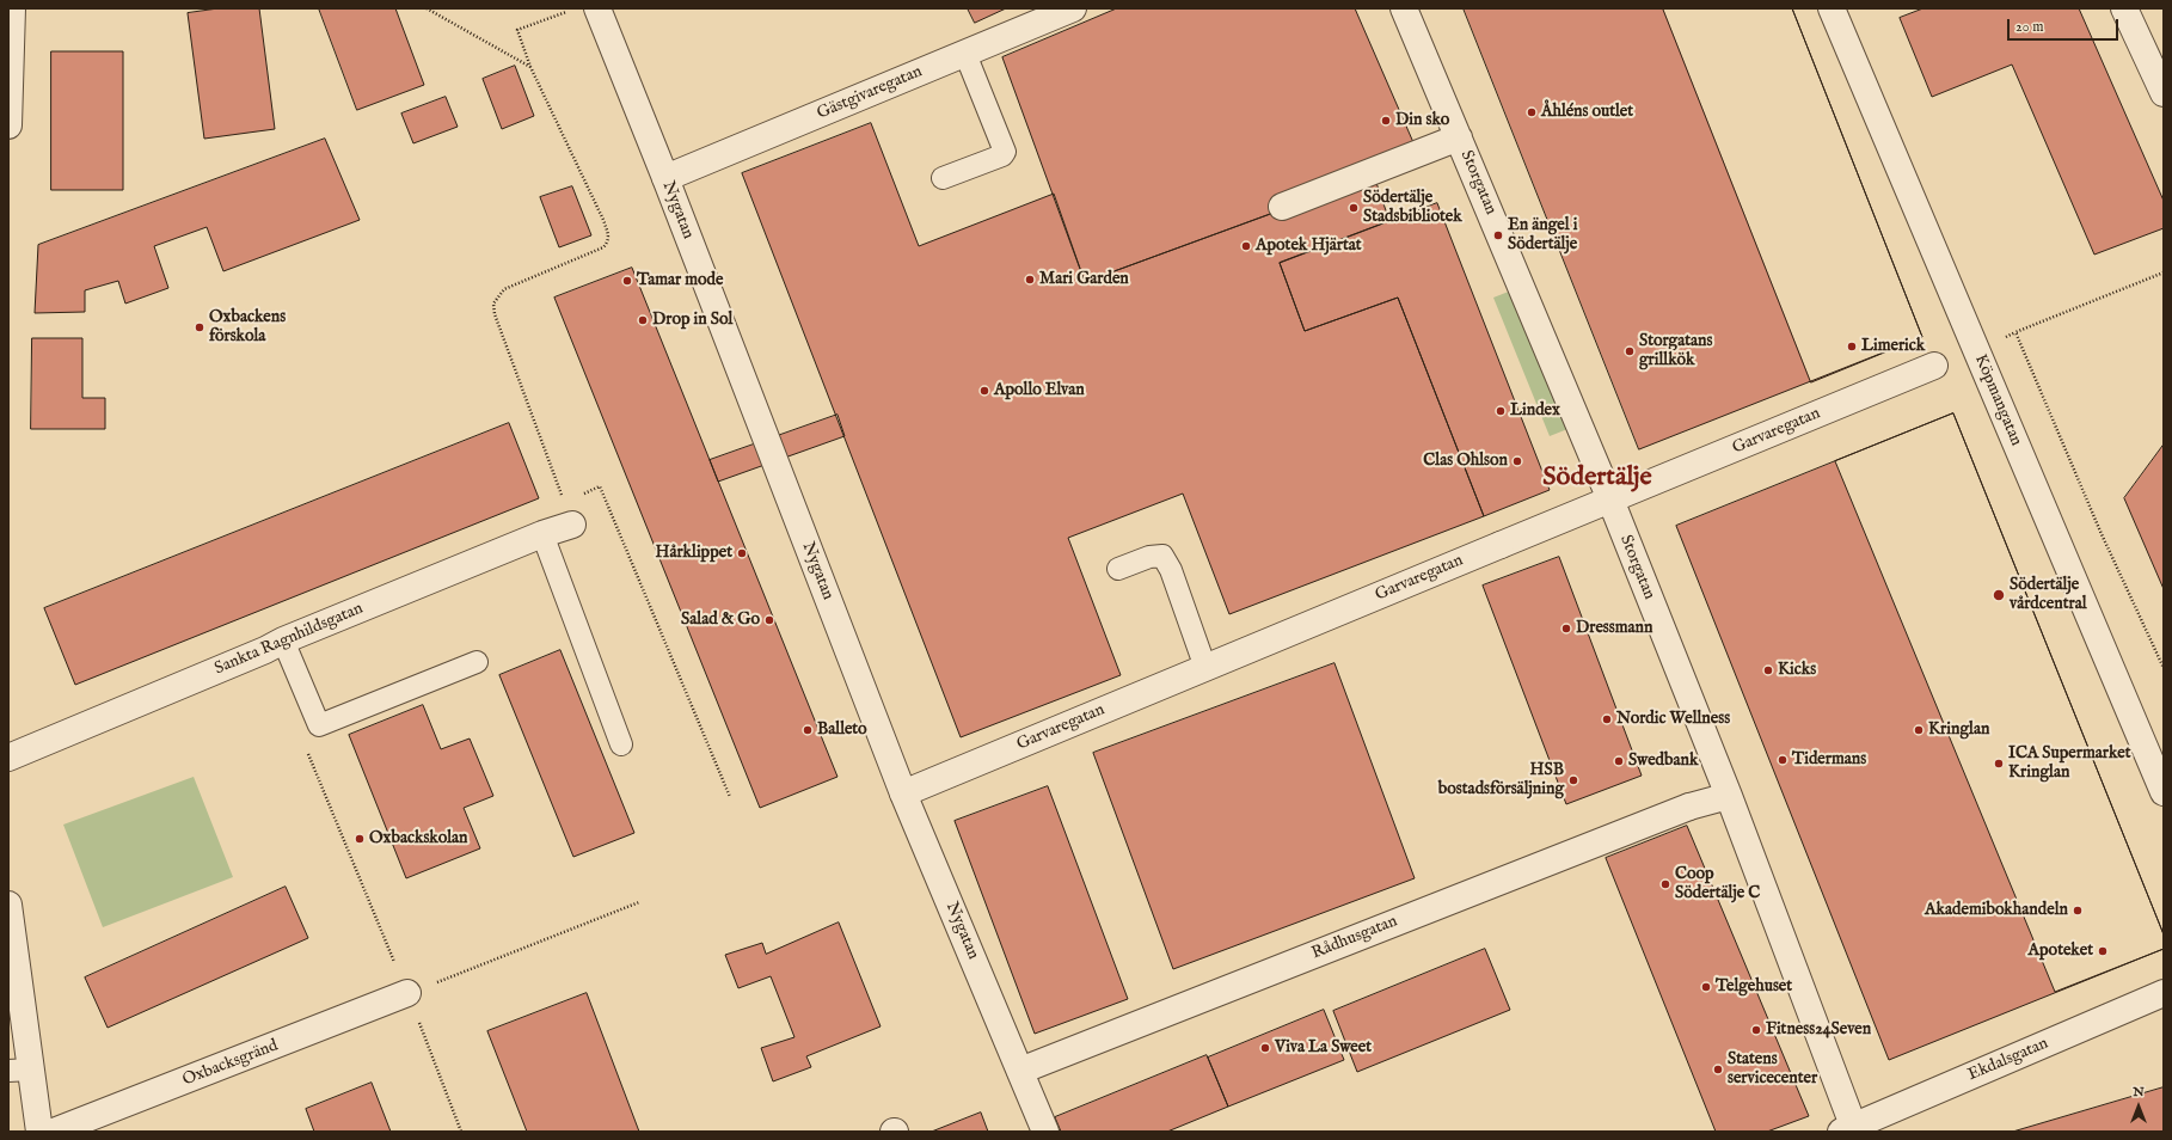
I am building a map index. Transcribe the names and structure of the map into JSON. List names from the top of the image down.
{
  "streets": {
    "street": [
      "Gästgivaregatan",
      "Storgatan",
      "Nygatan",
      "Köpmangatan",
      "Garvaregatan",
      "Sankta Ragnhildsgatan",
      "Rådhusgatan",
      "Ekdalsgatan",
      "Oxbacksgränd"
    ]
  },
  "crossings": [
    ["Gästgivaregatan", "Nygatan"],
    ["Storgatan", "Garvaregatan"],
    ["Storgatan", "Rådhusgatan"],
    ["Storgatan", "Ekdalsgatan"],
    ["Nygatan", "Garvaregatan"],
    ["Nygatan", "Rådhusgatan"]
  ],
  "districts": ["Södertälje"],
  "places": [
    "Åhléns outlet",
    "Din sko",
    "Södertälje Stadsbibliotek",
    "En ängel i Södertälje",
    "Apotek Hjärtat",
    "Mari Garden",
    "Tamar mode",
    "Drop in Sol",
    "Oxbackens förskola",
    "Limerick",
    "Storgatans grillkök",
    "Apollo Elvan",
    "Lindex",
    "Clas Ohlson",
    "Hårklippet",
    "Södertälje vårdcentral",
    "Salad & Go",
    "Dressmann",
    "Kicks",
    "Nordic Wellness",
    "Balleto",
    "Kringlan",
    "Tidermans",
    "Swedbank",
    "ICA Supermarket Kringlan",
    "HSB bostadsförsäljning",
    "Oxbackskolan",
    "Coop Södertälje C",
    "Akademibokhandeln",
    "Apoteket",
    "Telgehuset",
    "Fitness24Seven",
    "Viva La Sweet",
    "Statens servicecenter"
  ],
  "scale_bar": "20 m",
  "north": "top"
}
